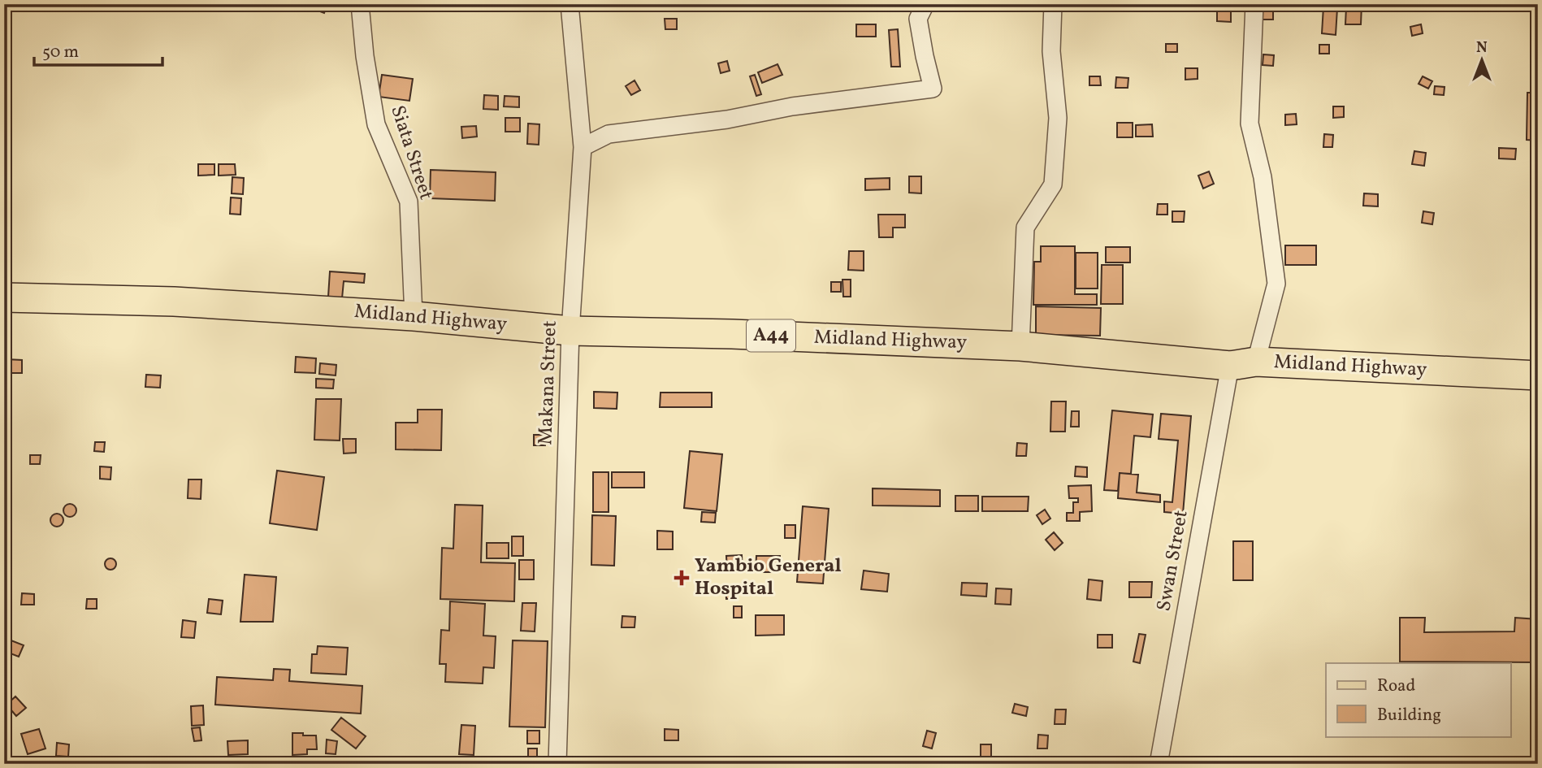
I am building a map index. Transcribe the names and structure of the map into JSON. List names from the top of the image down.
{
  "streets": {
    "main road": ["Midland Highway", "A44"],
    "street": ["Siata Street", "Makana Street", "Swan Street"]
  },
  "crossings": [
    ["Siata Street", "Midland Highway"],
    ["Midland Highway", "Makana Street"],
    ["Midland Highway", "Swan Street"]
  ],
  "places": {
    "health": ["Yambio General Hospital"]
  },
  "legend": ["Road", "Building"],
  "scale_bar": "50 m",
  "north": "top"
}
